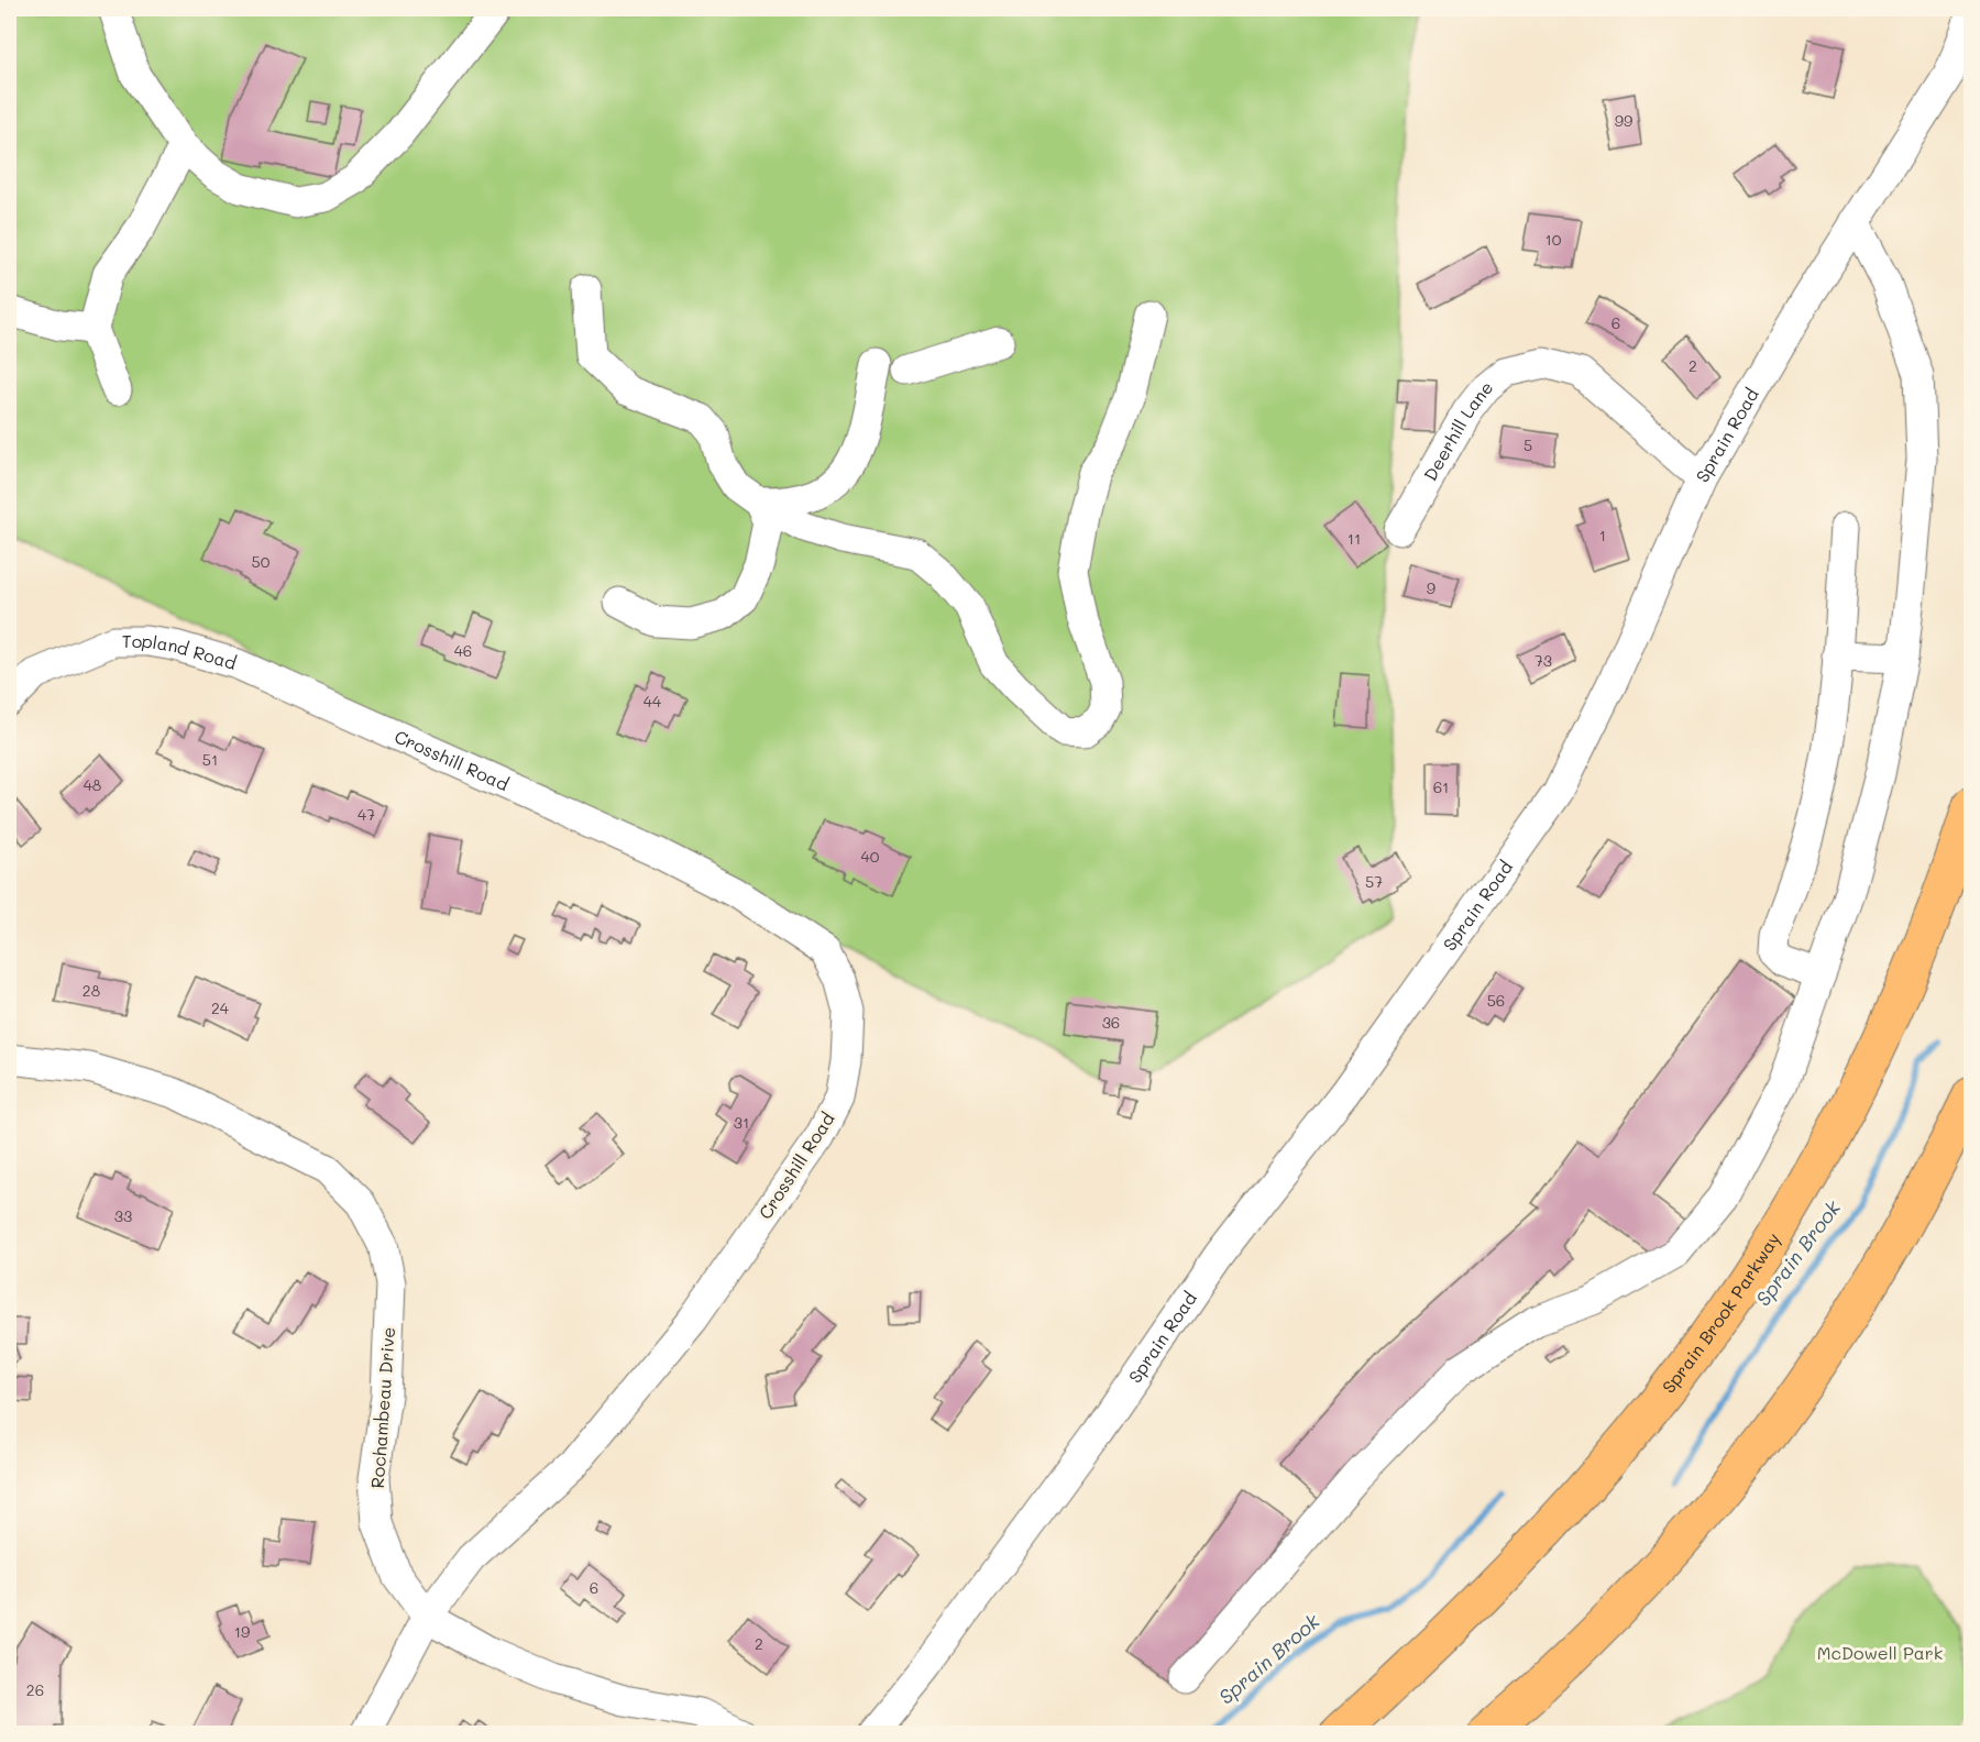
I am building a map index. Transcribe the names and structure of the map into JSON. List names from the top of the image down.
{
  "streets": {
    "highway": ["Sprain Brook Parkway"],
    "street": [
      "Deerhill Lane",
      "Sprain Road",
      "Topland Road",
      "Crosshill Road",
      "Rochambeau Drive"
    ]
  },
  "crossings": [
    ["Deerhill Lane", "Sprain Road"],
    ["Topland Road", "Crosshill Road"],
    ["Crosshill Road", "Rochambeau Drive"]
  ],
  "water": ["Sprain Brook"],
  "parks": ["McDowell Park"],
  "house_numbers": [
    "99",
    "10",
    "6",
    "2",
    "5",
    "1",
    "11",
    "50",
    "9",
    "46",
    "73",
    "44",
    "51",
    "48",
    "61",
    "47",
    "40",
    "57",
    "28",
    "56",
    "24",
    "36",
    "31",
    "33",
    "6",
    "19",
    "2",
    "26"
  ]
}
